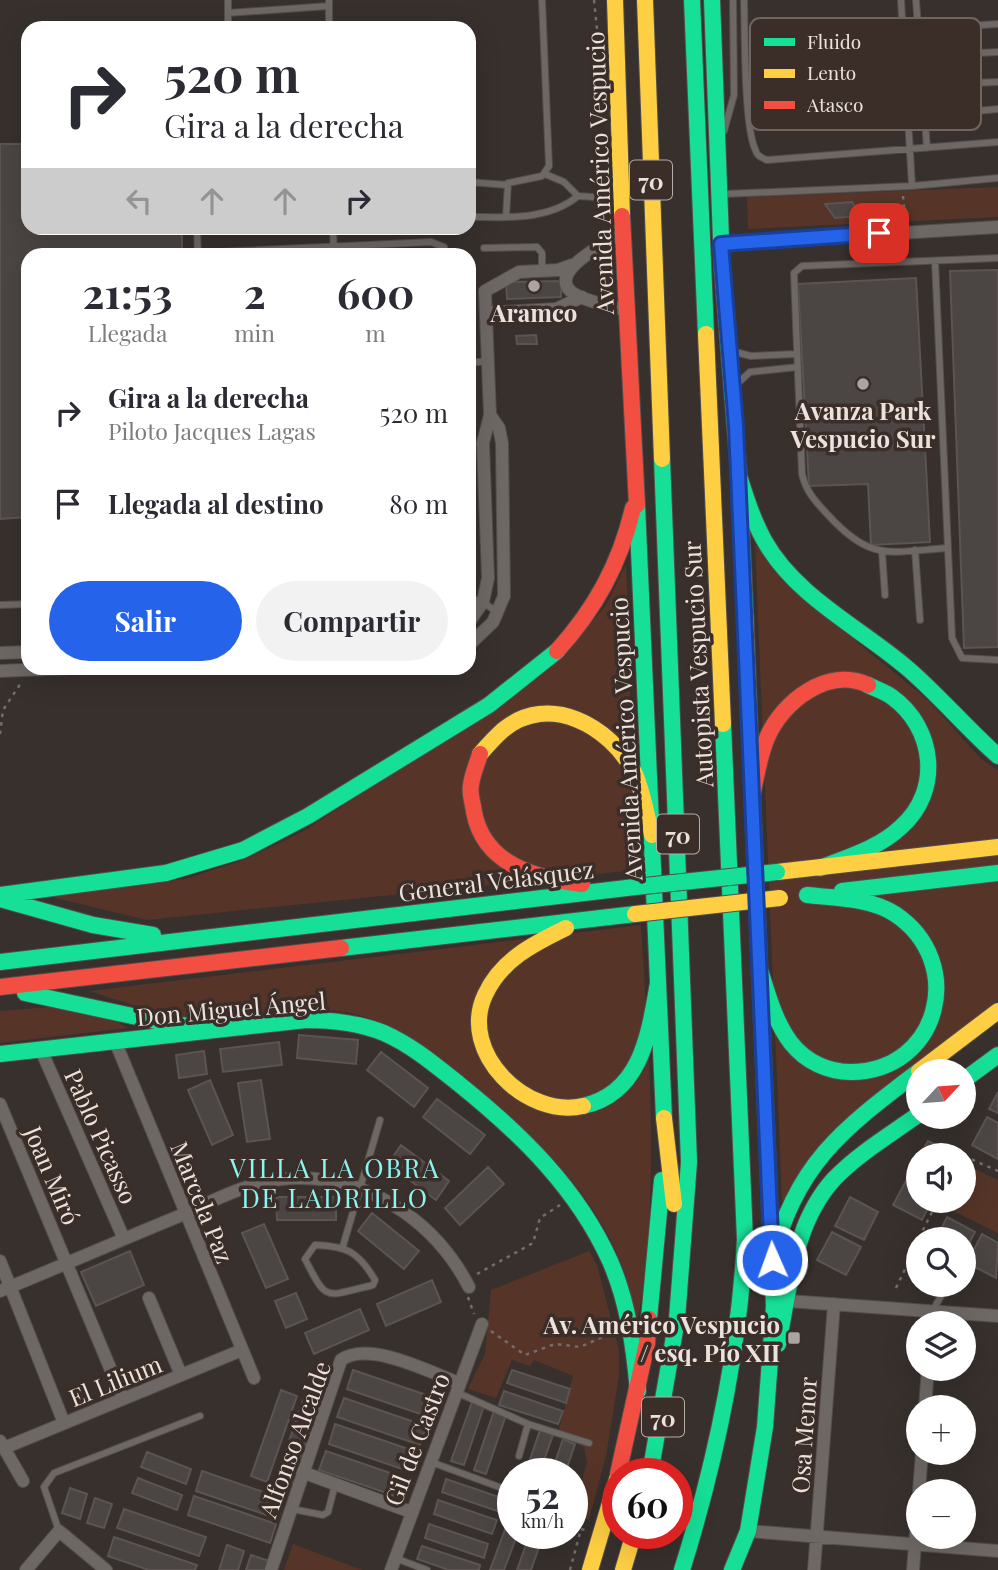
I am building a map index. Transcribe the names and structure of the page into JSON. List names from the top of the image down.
{
  "streets": {
    "main road": [
      "Avenida Américo Vespucio",
      "70",
      "Autopista Vespucio Sur",
      "General Velásquez",
      "Don Miguel Ángel"
    ],
    "street": [
      "Pablo Picasso",
      "Joan Miró",
      "Marcela Paz",
      "El Lilium",
      "Osa Menor",
      "Alfonso Alcalde",
      "Gil de Castro"
    ]
  },
  "crossings": [
    ["Avenida Américo Vespucio", "Don Miguel Ángel"],
    ["Don Miguel Ángel", "Pablo Picasso"],
    ["Don Miguel Ángel", "Marcela Paz"],
    ["Joan Miró", "El Lilium"],
    ["Marcela Paz", "El Lilium"],
    ["Alfonso Alcalde", "Gil de Castro"]
  ],
  "districts": ["VILLA LA OBRA DE LADRILLO"],
  "places": {
    "other": ["Aramco", "Avanza Park Vespucio Sur"],
    "transit": ["Av. Américo Vespucio / esq. Pío XII"]
  },
  "legend": ["Fluido", "Lento", "Atasco"],
  "north": "top right",
  "page": {
    "turn": ["520 m", "Gira a la derecha"],
    "eta": [
      "21:53",
      "Llegada",
      "2",
      "min",
      "600",
      "m"
    ],
    "list": [
      {
        "name": "Gira a la derecha",
        "note": "Piloto Jacques Lagas",
        "value": "520 m"
      },
      {
        "name": "Llegada al destino",
        "value": "80 m"
      }
    ],
    "buttons": ["Salir", "Compartir"],
    "map_buttons": ["+", "−"],
    "speed": "52 km/h",
    "limit": "60"
  }
}
